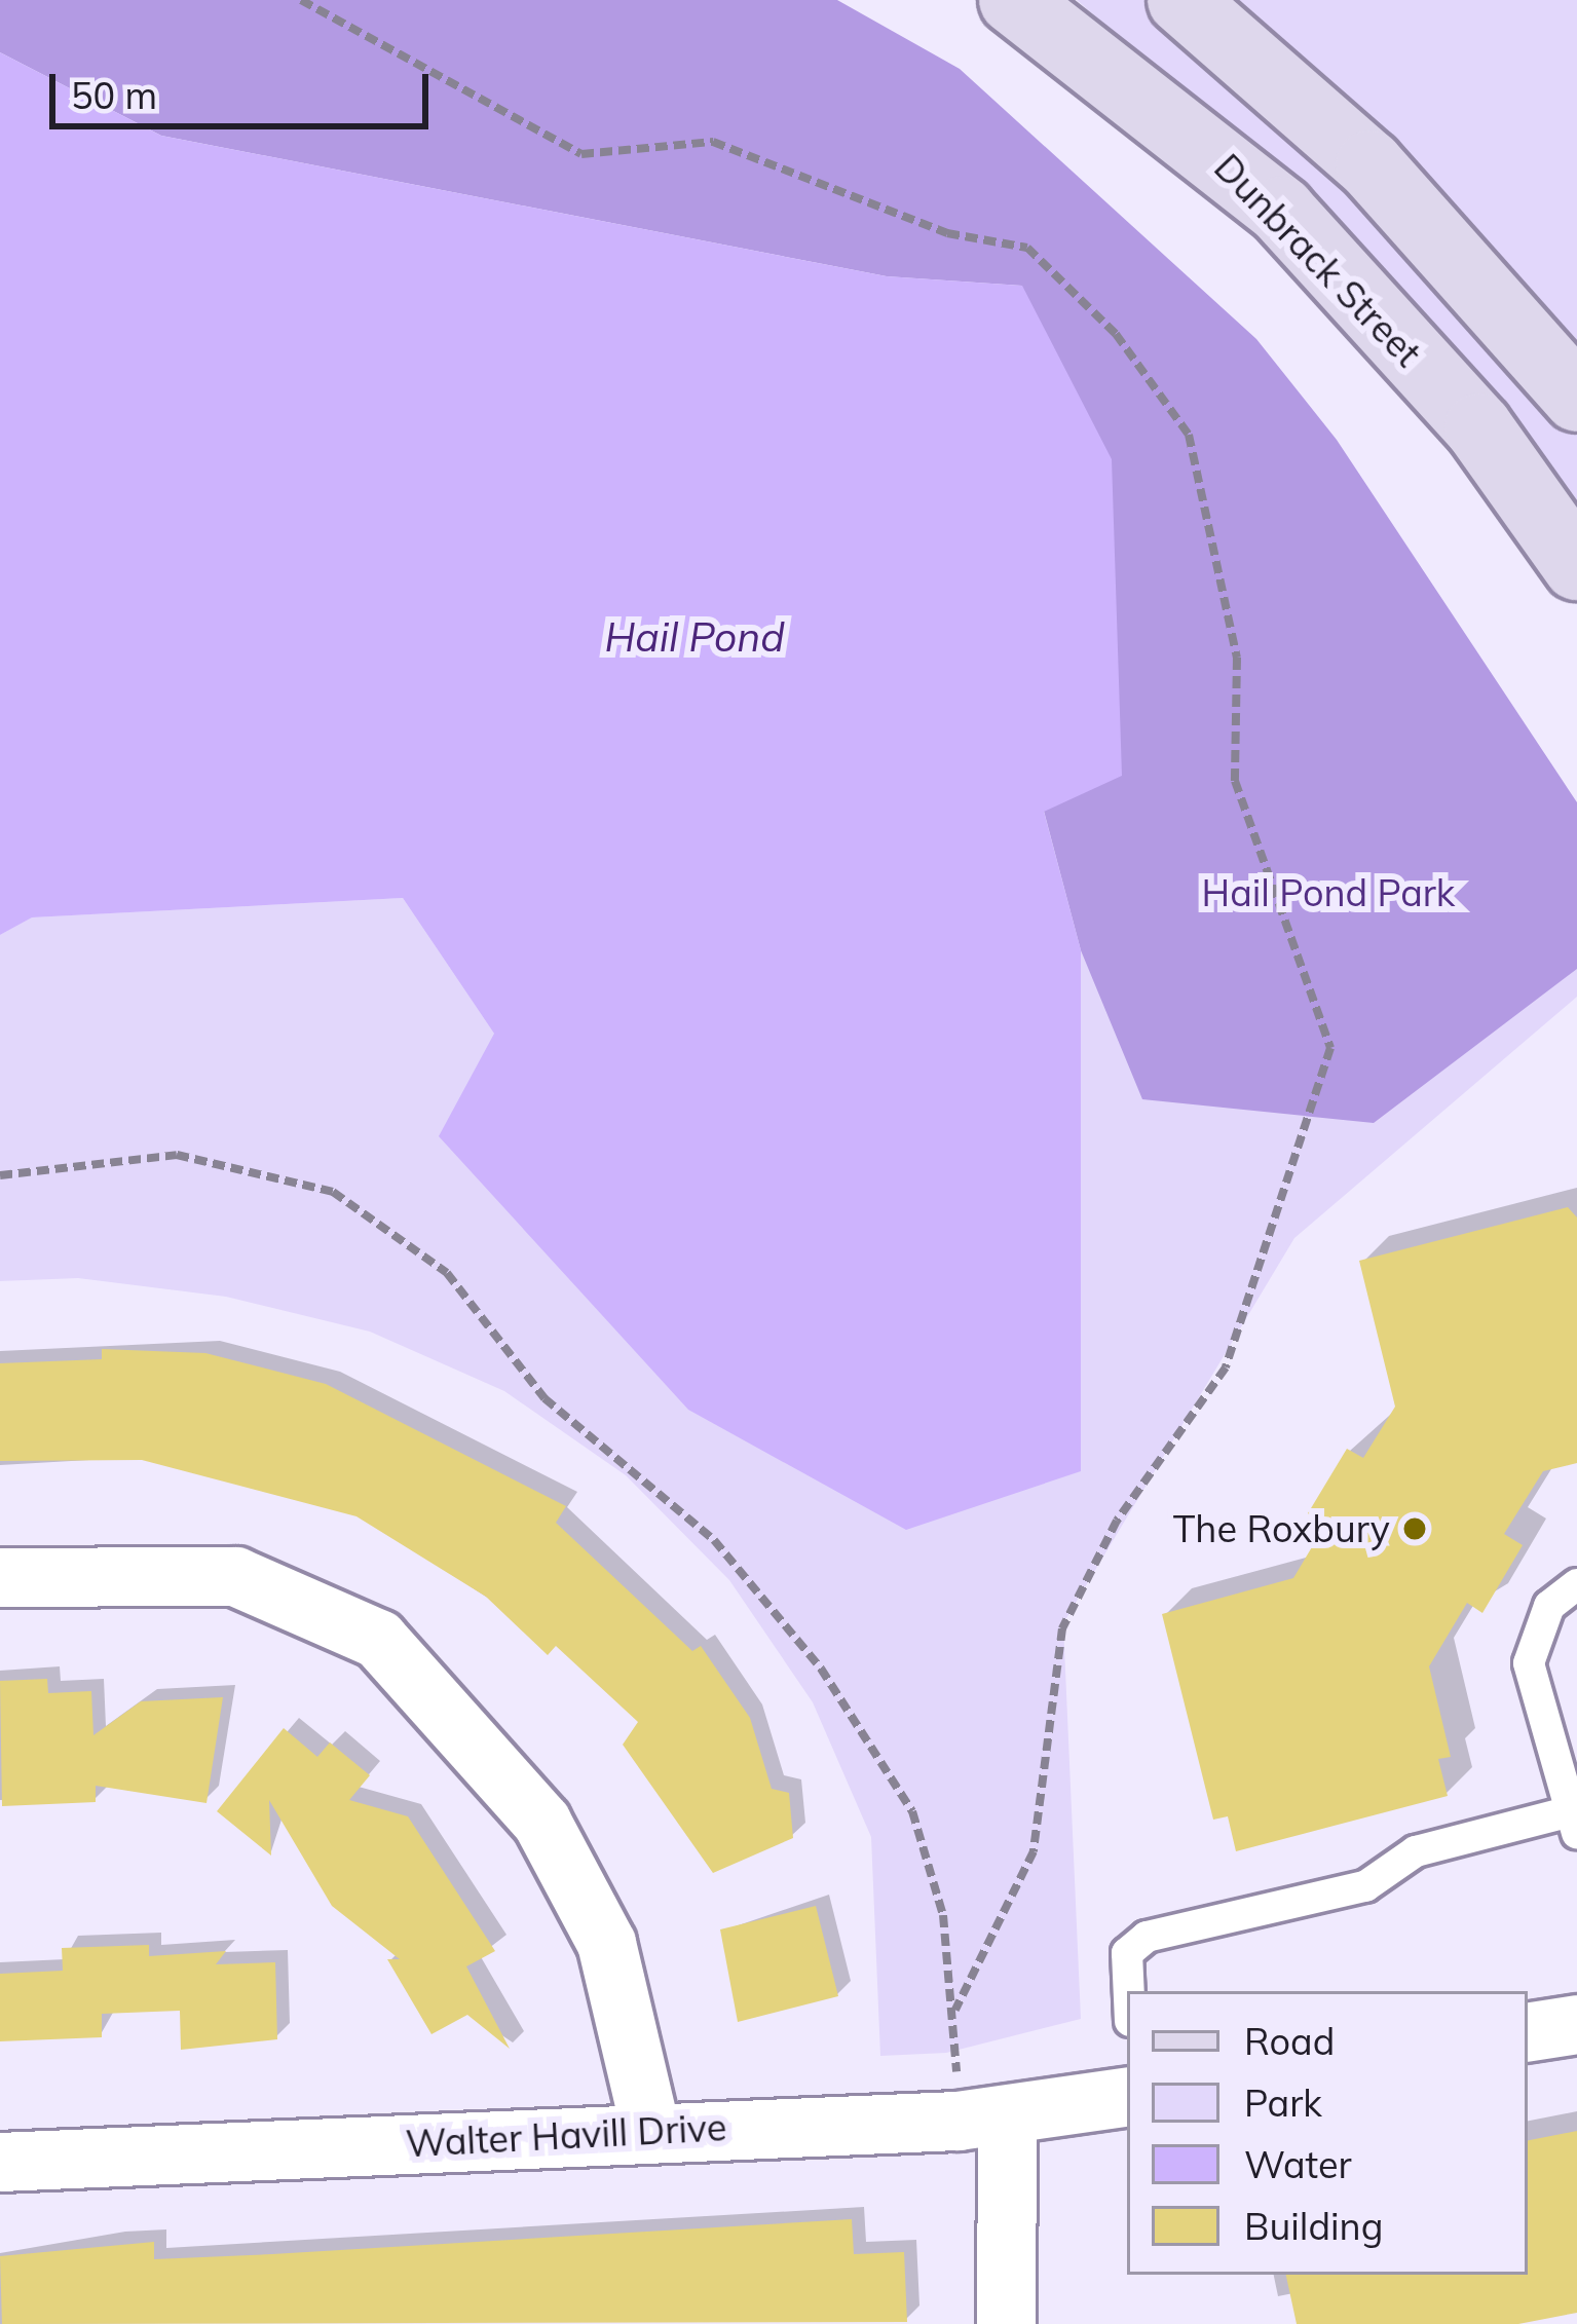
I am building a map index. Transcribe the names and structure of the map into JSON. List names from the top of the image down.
{
  "streets": {
    "main road": ["Dunbrack Street"],
    "street": ["Walter Havill Drive"]
  },
  "water": ["Hail Pond"],
  "parks": ["Hail Pond Park"],
  "places": ["The Roxbury"],
  "legend": [
    "Road",
    "Park",
    "Water",
    "Building"
  ],
  "scale_bar": "50 m"
}
